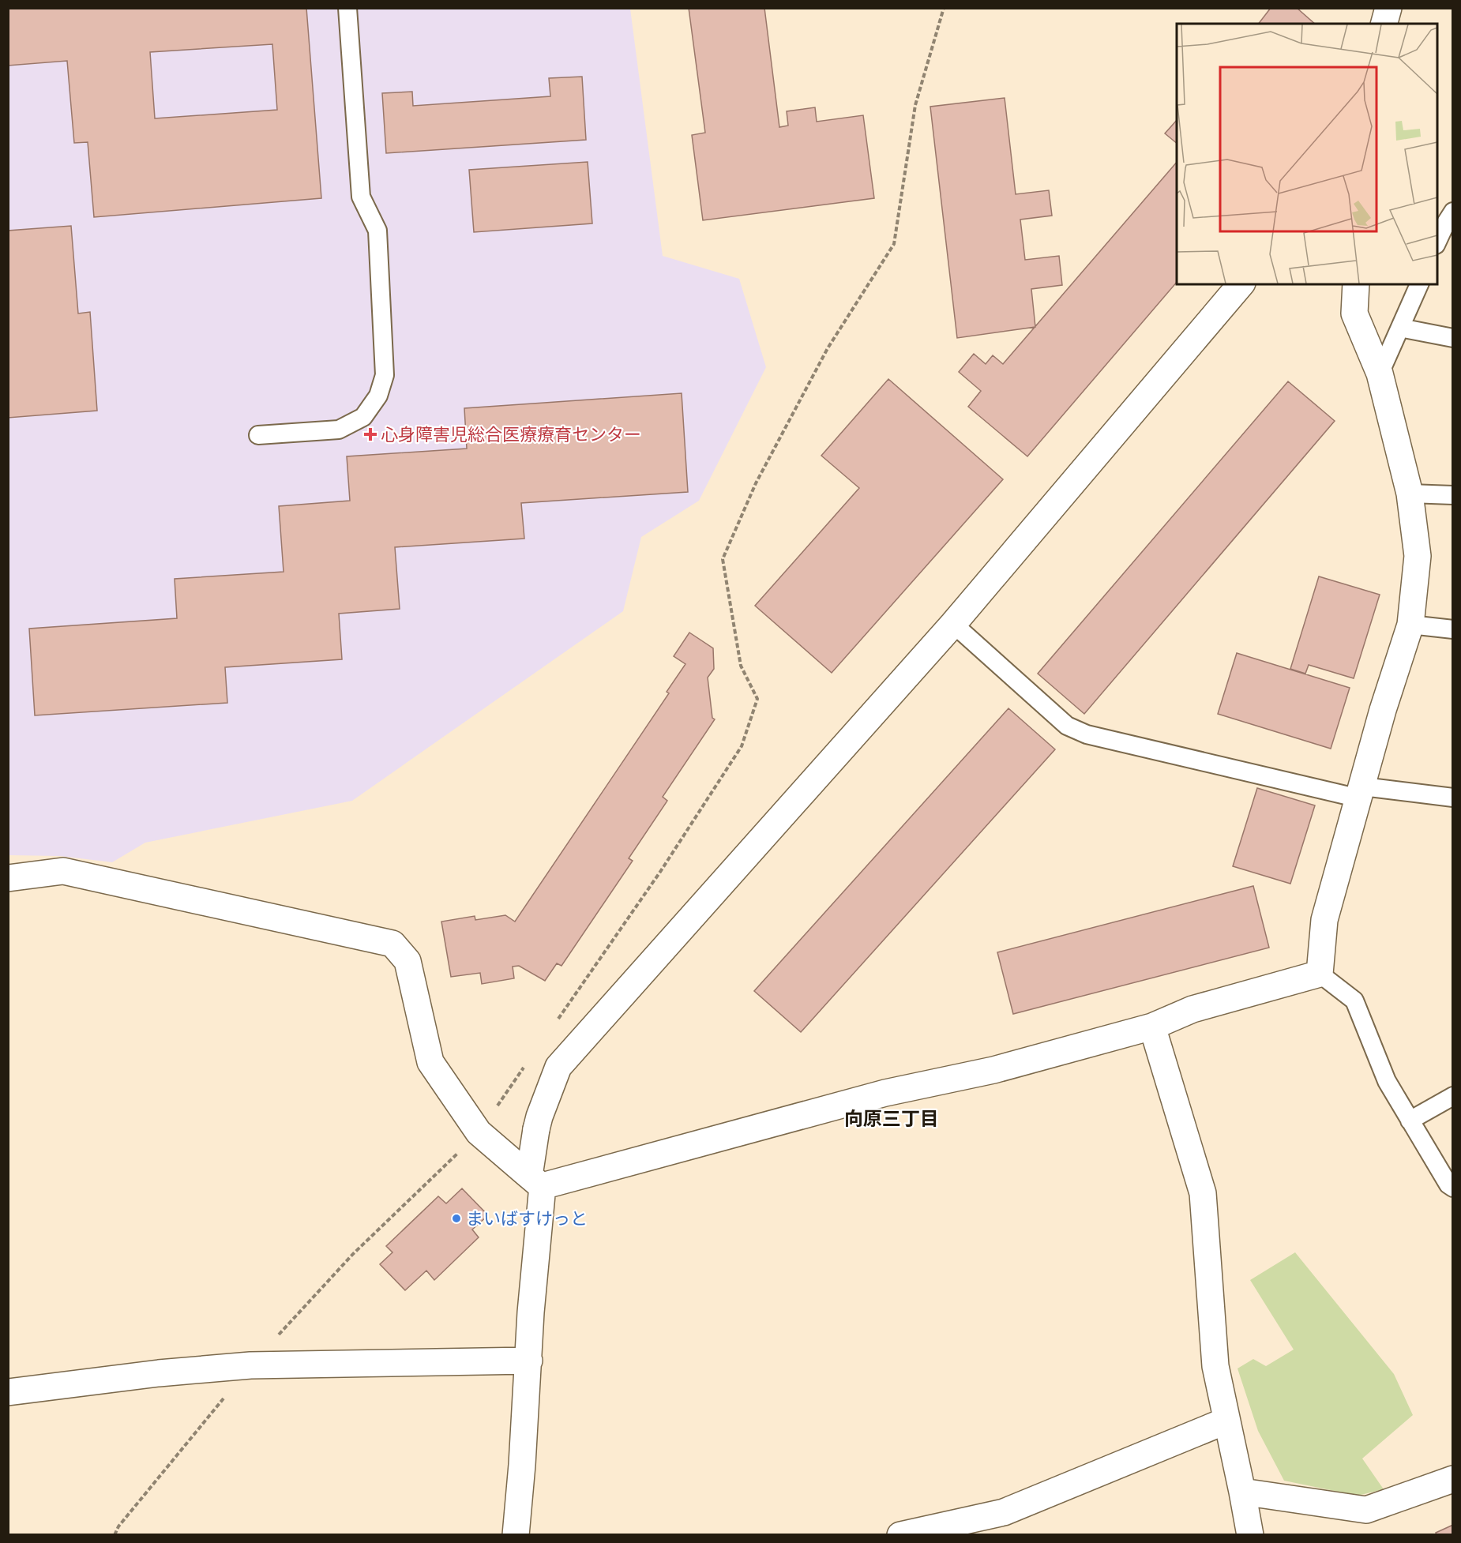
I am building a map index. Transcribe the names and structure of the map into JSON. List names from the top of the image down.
{
  "districts": ["向原三丁目"],
  "places": {
    "health": ["心身障害児総合医療療育センター"],
    "other": ["まいばすけっと"]
  }
}
